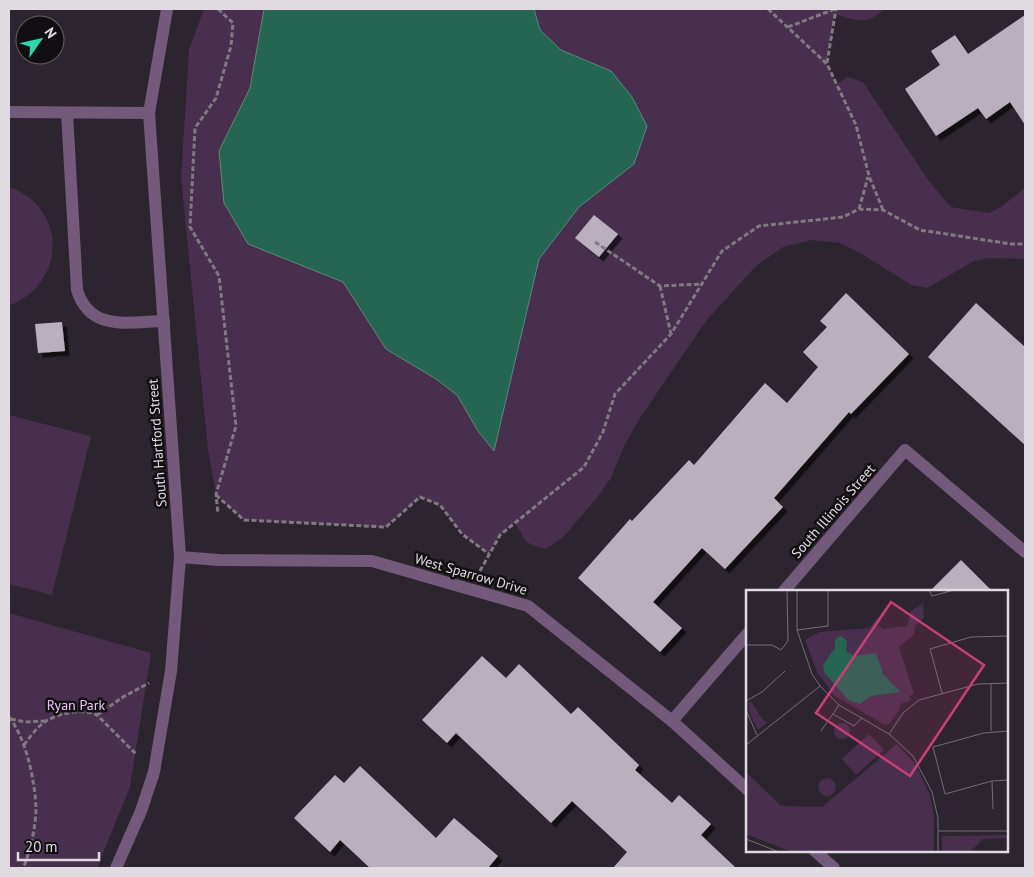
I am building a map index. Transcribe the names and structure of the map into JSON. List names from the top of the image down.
{
  "streets": {
    "street": ["South Hartford Street", "South Illinois Street", "West Sparrow Drive"]
  },
  "crossings": [
    ["South Hartford Street", "West Sparrow Drive"]
  ],
  "parks": ["Ryan Park"],
  "scale_bar": "20 m",
  "north": "top right"
}
